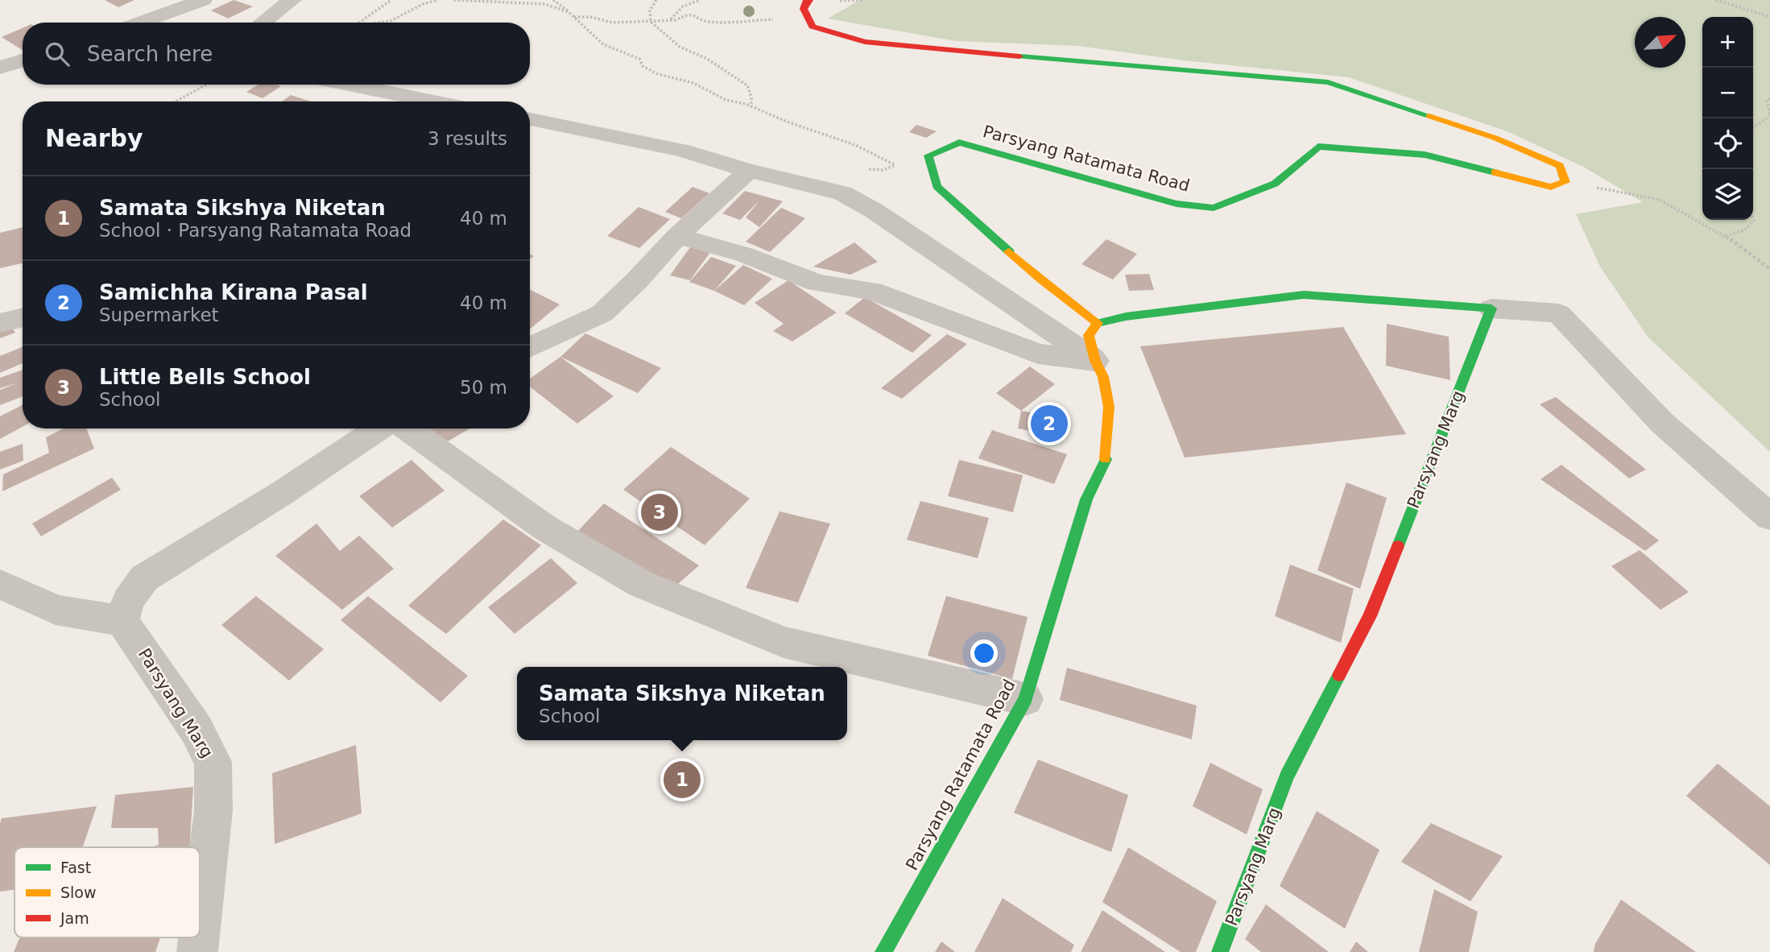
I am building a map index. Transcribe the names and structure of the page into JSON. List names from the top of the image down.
{
  "streets": {
    "street": ["Parsyang Ratamata Road", "Parsyang Marg"]
  },
  "legend": ["Fast", "Slow", "Jam"],
  "north": "top right",
  "page": {
    "map_buttons": ["+", "−"],
    "search": "Search here",
    "heading": ["Nearby", "3 results"],
    "list": [
      {
        "mark": "1",
        "name": "Samata Sikshya Niketan",
        "note": "School · Parsyang Ratamata Road",
        "value": "40 m"
      },
      {
        "mark": "2",
        "name": "Samichha Kirana Pasal",
        "note": "Supermarket",
        "value": "40 m"
      },
      {
        "mark": "3",
        "name": "Little Bells School",
        "note": "School",
        "value": "50 m"
      }
    ],
    "pins": ["2", "3", "1"],
    "popup": ["Samata Sikshya Niketan", "School"]
  }
}
